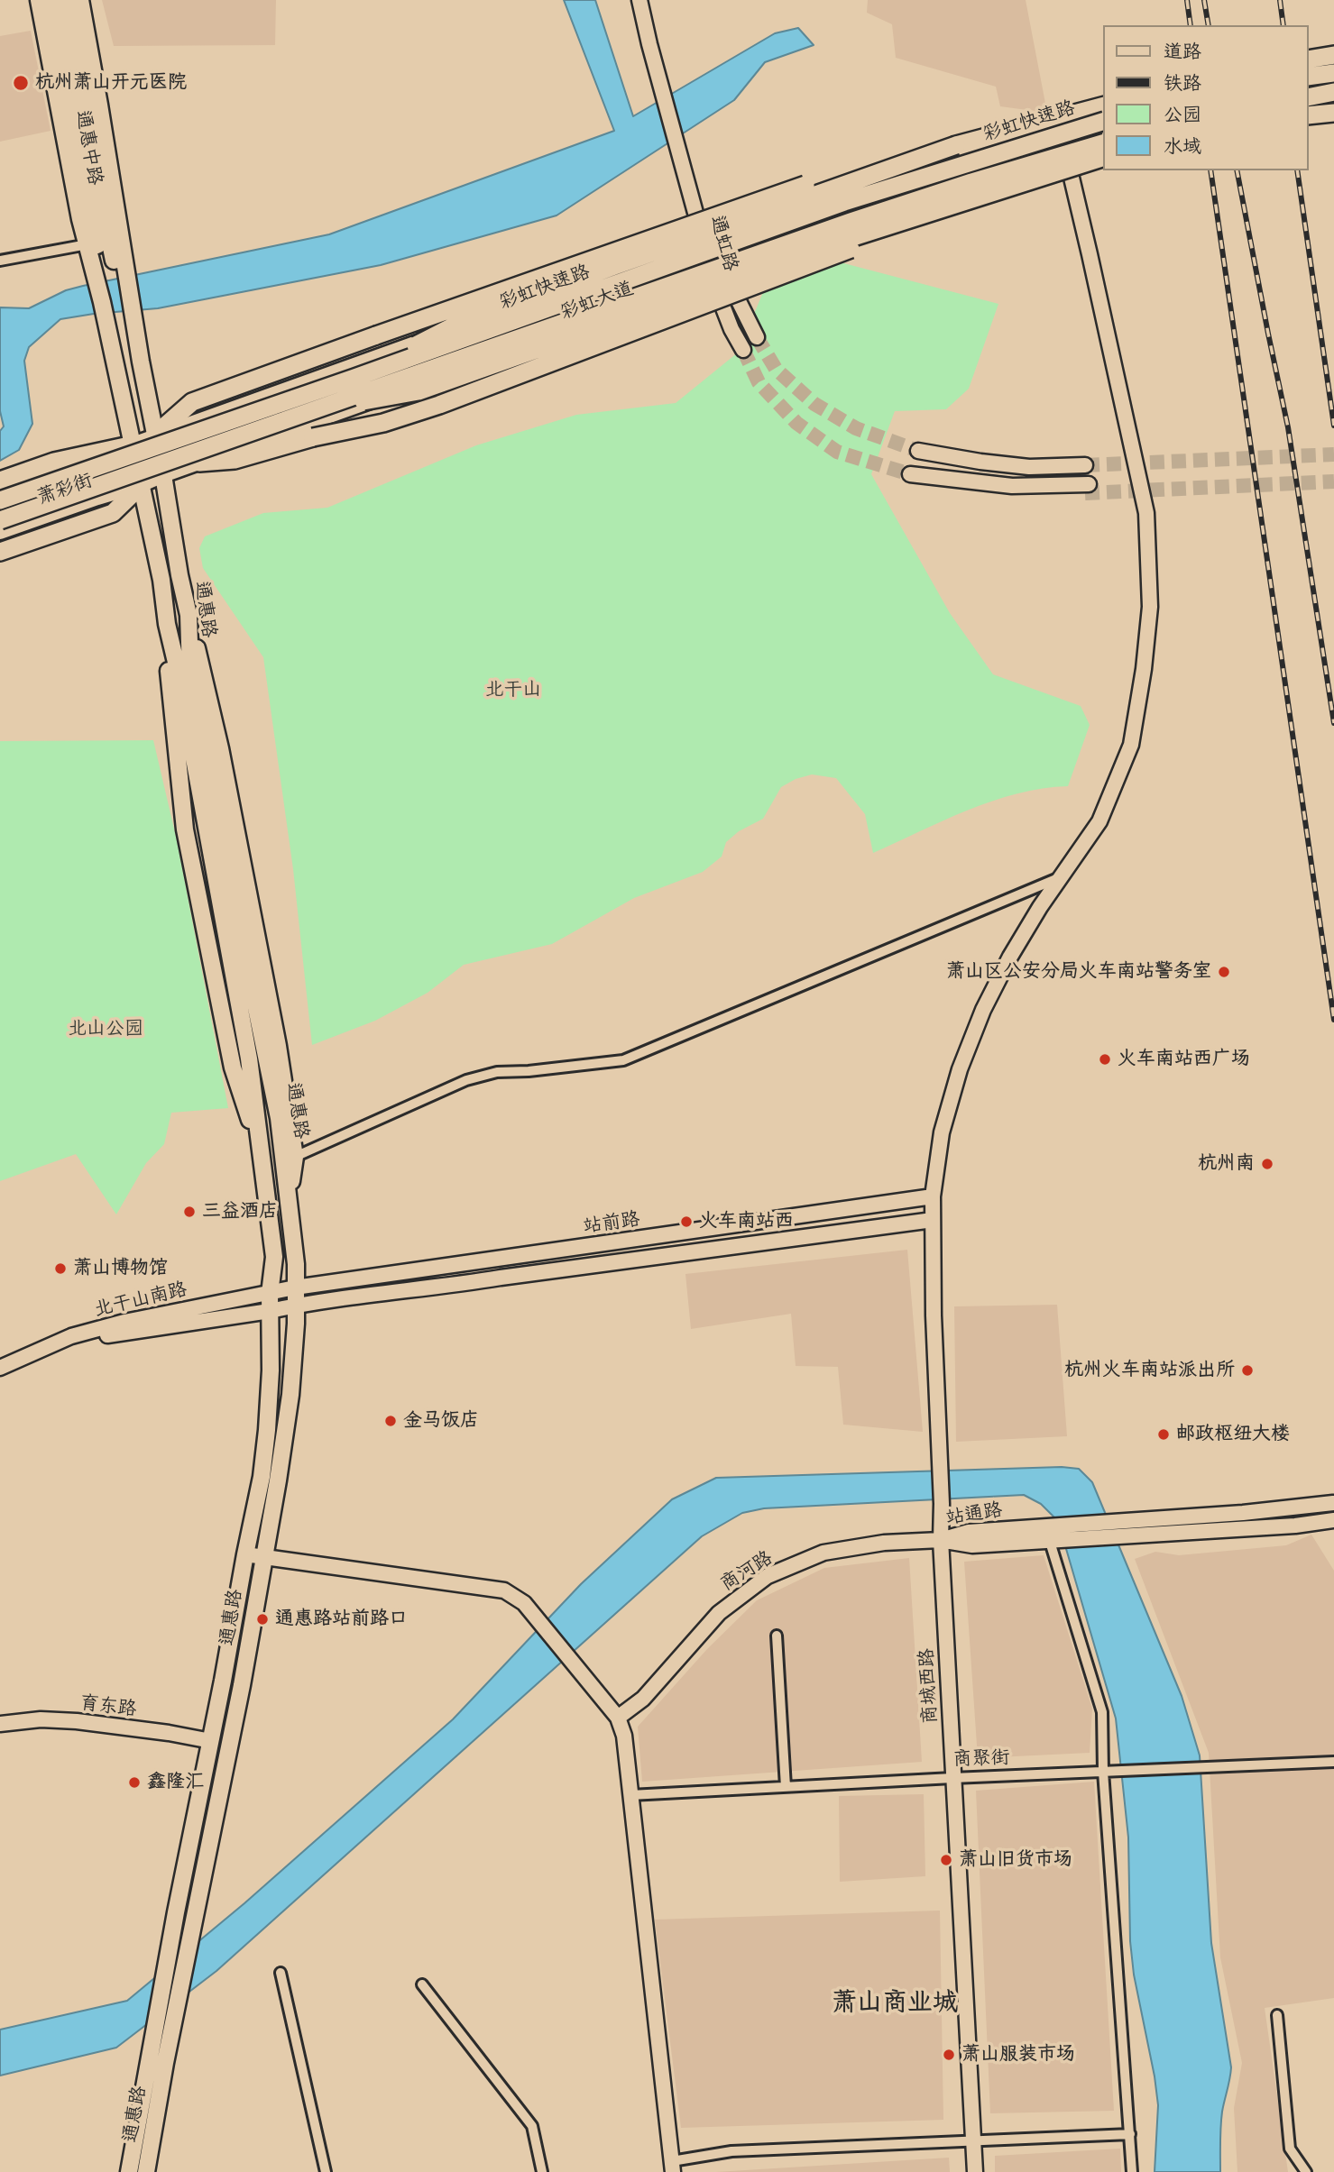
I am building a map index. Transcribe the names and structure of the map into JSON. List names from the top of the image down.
{
  "streets": {
    "highway": ["彩虹快速路"],
    "main road": [
      "通惠中路",
      "通虹路",
      "彩虹大道",
      "萧彩街",
      "通惠路",
      "站前路",
      "北干山南路",
      "站通路",
      "商河路",
      "商城西路",
      "育东路"
    ],
    "street": ["商聚街"]
  },
  "crossings": [
    ["通惠中路", "通惠路"],
    ["通虹路", "彩虹大道"],
    ["彩虹大道", "萧彩街"],
    ["彩虹大道", "通惠路"],
    ["彩虹大道", "商城西路"],
    ["萧彩街", "通惠路"],
    ["通惠路", "站前路"],
    ["通惠路", "北干山南路"],
    ["通惠路", "育东路"],
    ["站前路", "北干山南路"],
    ["站前路", "商城西路"],
    ["站通路", "商河路"],
    ["站通路", "商城西路"],
    ["商河路", "商城西路"],
    ["商城西路", "商聚街"]
  ],
  "districts": ["萧山商业城"],
  "parks": ["北干山", "北山公园"],
  "places": [
    "杭州萧山开元医院",
    "萧山区公安分局火车南站警务室",
    "火车南站西广场",
    "杭州南",
    "三益酒店",
    "火车南站西",
    "萧山博物馆",
    "杭州火车南站派出所",
    "金马饭店",
    "邮政枢纽大楼",
    "通惠路站前路口",
    "鑫隆汇",
    "萧山旧货市场",
    "萧山服装市场"
  ],
  "legend": [
    "道路",
    "铁路",
    "公园",
    "水域"
  ]
}
